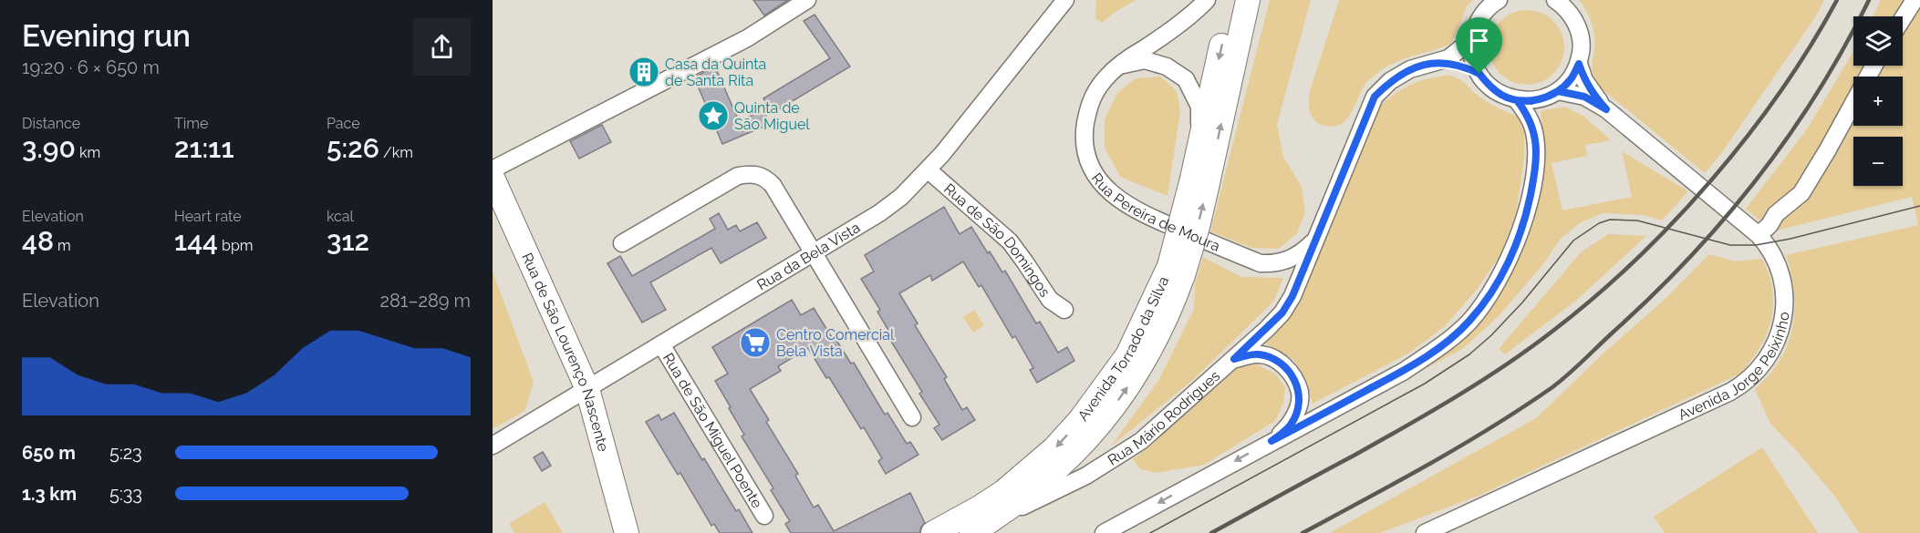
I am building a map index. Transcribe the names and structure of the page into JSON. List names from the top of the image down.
{
  "streets": {
    "main road": ["Avenida Torrado da Silva", "Rua de São Lourenço Nascente"],
    "street": [
      "Rua Pereira de Moura",
      "Rua de São Domingos",
      "Rua da Bela Vista",
      "Avenida Jorge Peixinho",
      "Rua Mário Rodrigues",
      "Rua de São Miguel Poente"
    ]
  },
  "crossings": [
    ["Rua Pereira de Moura", "Avenida Torrado da Silva"],
    ["Rua Pereira de Moura", "Rua Mário Rodrigues"],
    ["Rua de São Domingos", "Rua da Bela Vista"],
    ["Rua da Bela Vista", "Rua de São Lourenço Nascente"],
    ["Rua da Bela Vista", "Rua de São Miguel Poente"],
    ["Avenida Torrado da Silva", "Rua Mário Rodrigues"]
  ],
  "places": {
    "building": ["Casa da Quinta de Santa Rita"],
    "place": ["Quinta de São Miguel"],
    "supermarket": ["Centro Comercial Bela Vista"]
  },
  "page": {
    "heading": ["Evening run", "19:20 · 6 × 650 m"],
    "map_buttons": ["+", "−"],
    "stats": [
      ["Distance", "3.90 km"],
      ["Time", "21:11"],
      ["Pace", "5:26 /km"],
      ["Elevation", "48 m"],
      ["Heart rate", "144 bpm"],
      ["kcal", "312"]
    ],
    "chart": ["Elevation", "281–289 m"],
    "list": [
      {
        "name": "650 m",
        "note": "5:23"
      },
      {
        "name": "1.3 km",
        "note": "5:33"
      }
    ]
  }
}
